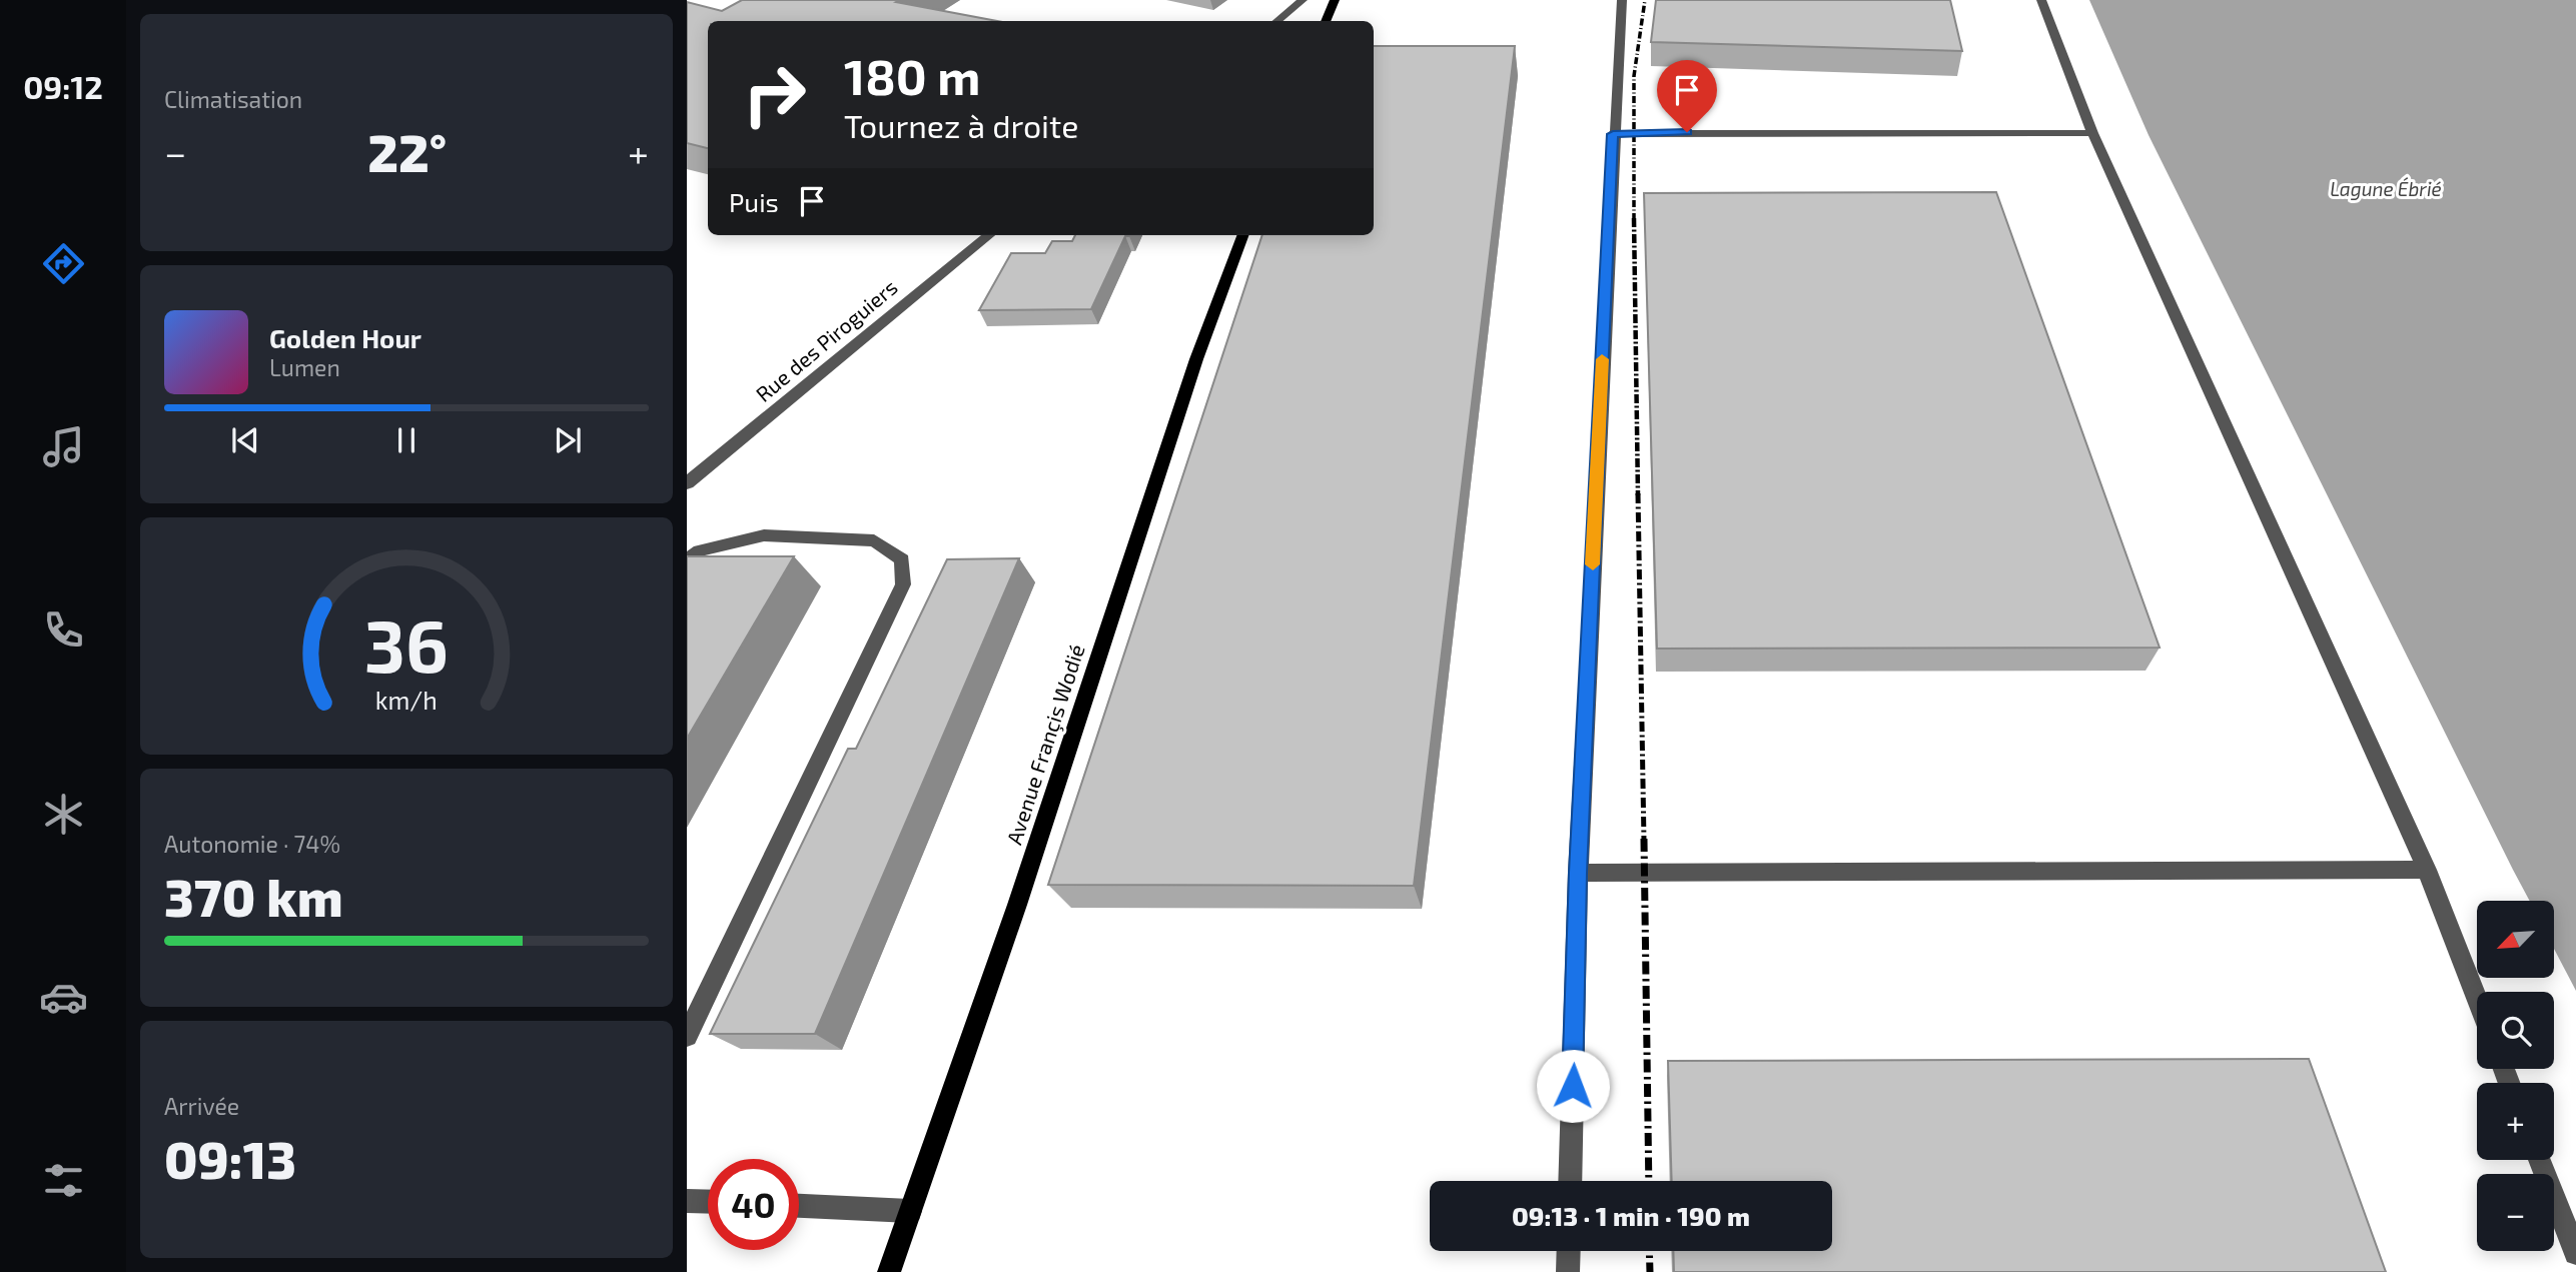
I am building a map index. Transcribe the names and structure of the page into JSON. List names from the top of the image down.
{
  "streets": {
    "main road": ["Avenue Françis Wodié"],
    "street": ["Rue des Piroguiers"]
  },
  "water": ["Lagune Ébrié"],
  "north": "bottom left",
  "page": {
    "tabs": "09:12",
    "tile": [
      "Climatisation",
      ["Autonomie · 74%", "370 km"],
      ["Arrivée", "09:13"]
    ],
    "turn": ["180 m", "Tournez à droite"],
    "heat": ["−", "22°", "+"],
    "then": "Puis",
    "song": ["Golden Hour", "Lumen"],
    "map_buttons": ["+", "−"],
    "limit": "40",
    "trip": "09:13 · 1 min · 190 m",
    "gauge": ["36", "km/h"]
  }
}
